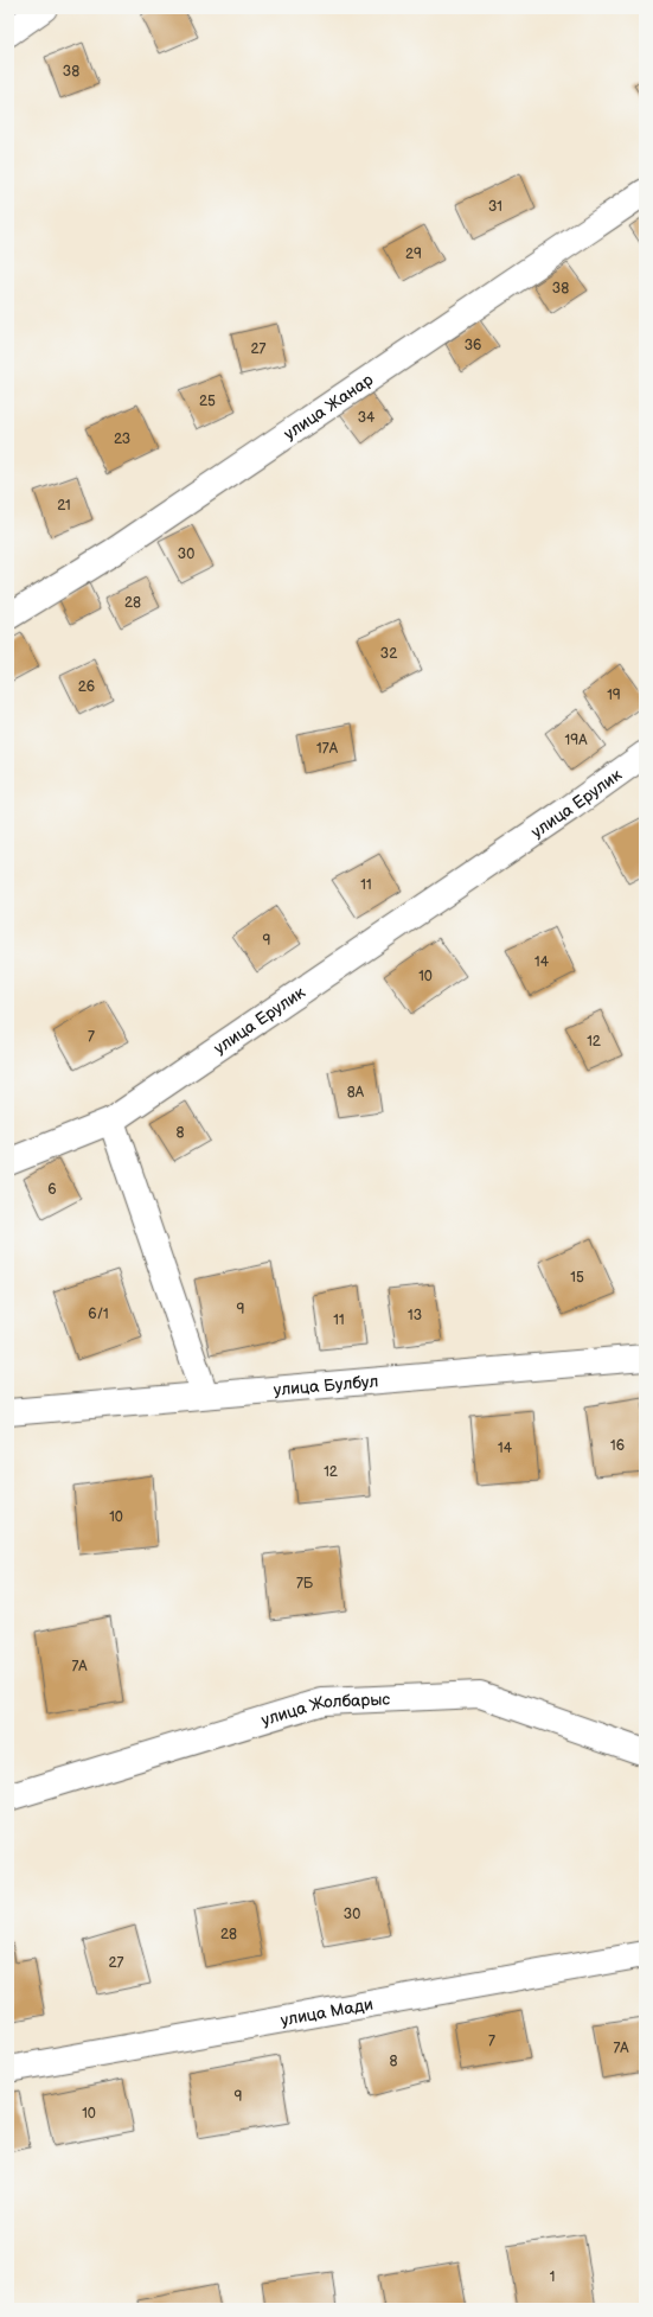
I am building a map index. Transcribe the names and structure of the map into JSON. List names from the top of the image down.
{
  "streets": {
    "street": [
      "улица Жанар",
      "улица Ерулик",
      "улица Булбул",
      "улица Жолбарыс",
      "улица Мади"
    ]
  },
  "house_numbers": [
    "38",
    "31",
    "29",
    "38",
    "36",
    "27",
    "25",
    "34",
    "23",
    "21",
    "30",
    "28",
    "32",
    "26",
    "19",
    "19А",
    "17А",
    "11",
    "9",
    "14",
    "10",
    "7",
    "12",
    "8А",
    "8",
    "6",
    "15",
    "9",
    "6/1",
    "13",
    "11",
    "16",
    "14",
    "12",
    "10",
    "7Б",
    "7А",
    "30",
    "28",
    "27",
    "7",
    "7А",
    "8",
    "9",
    "10",
    "1"
  ]
}
